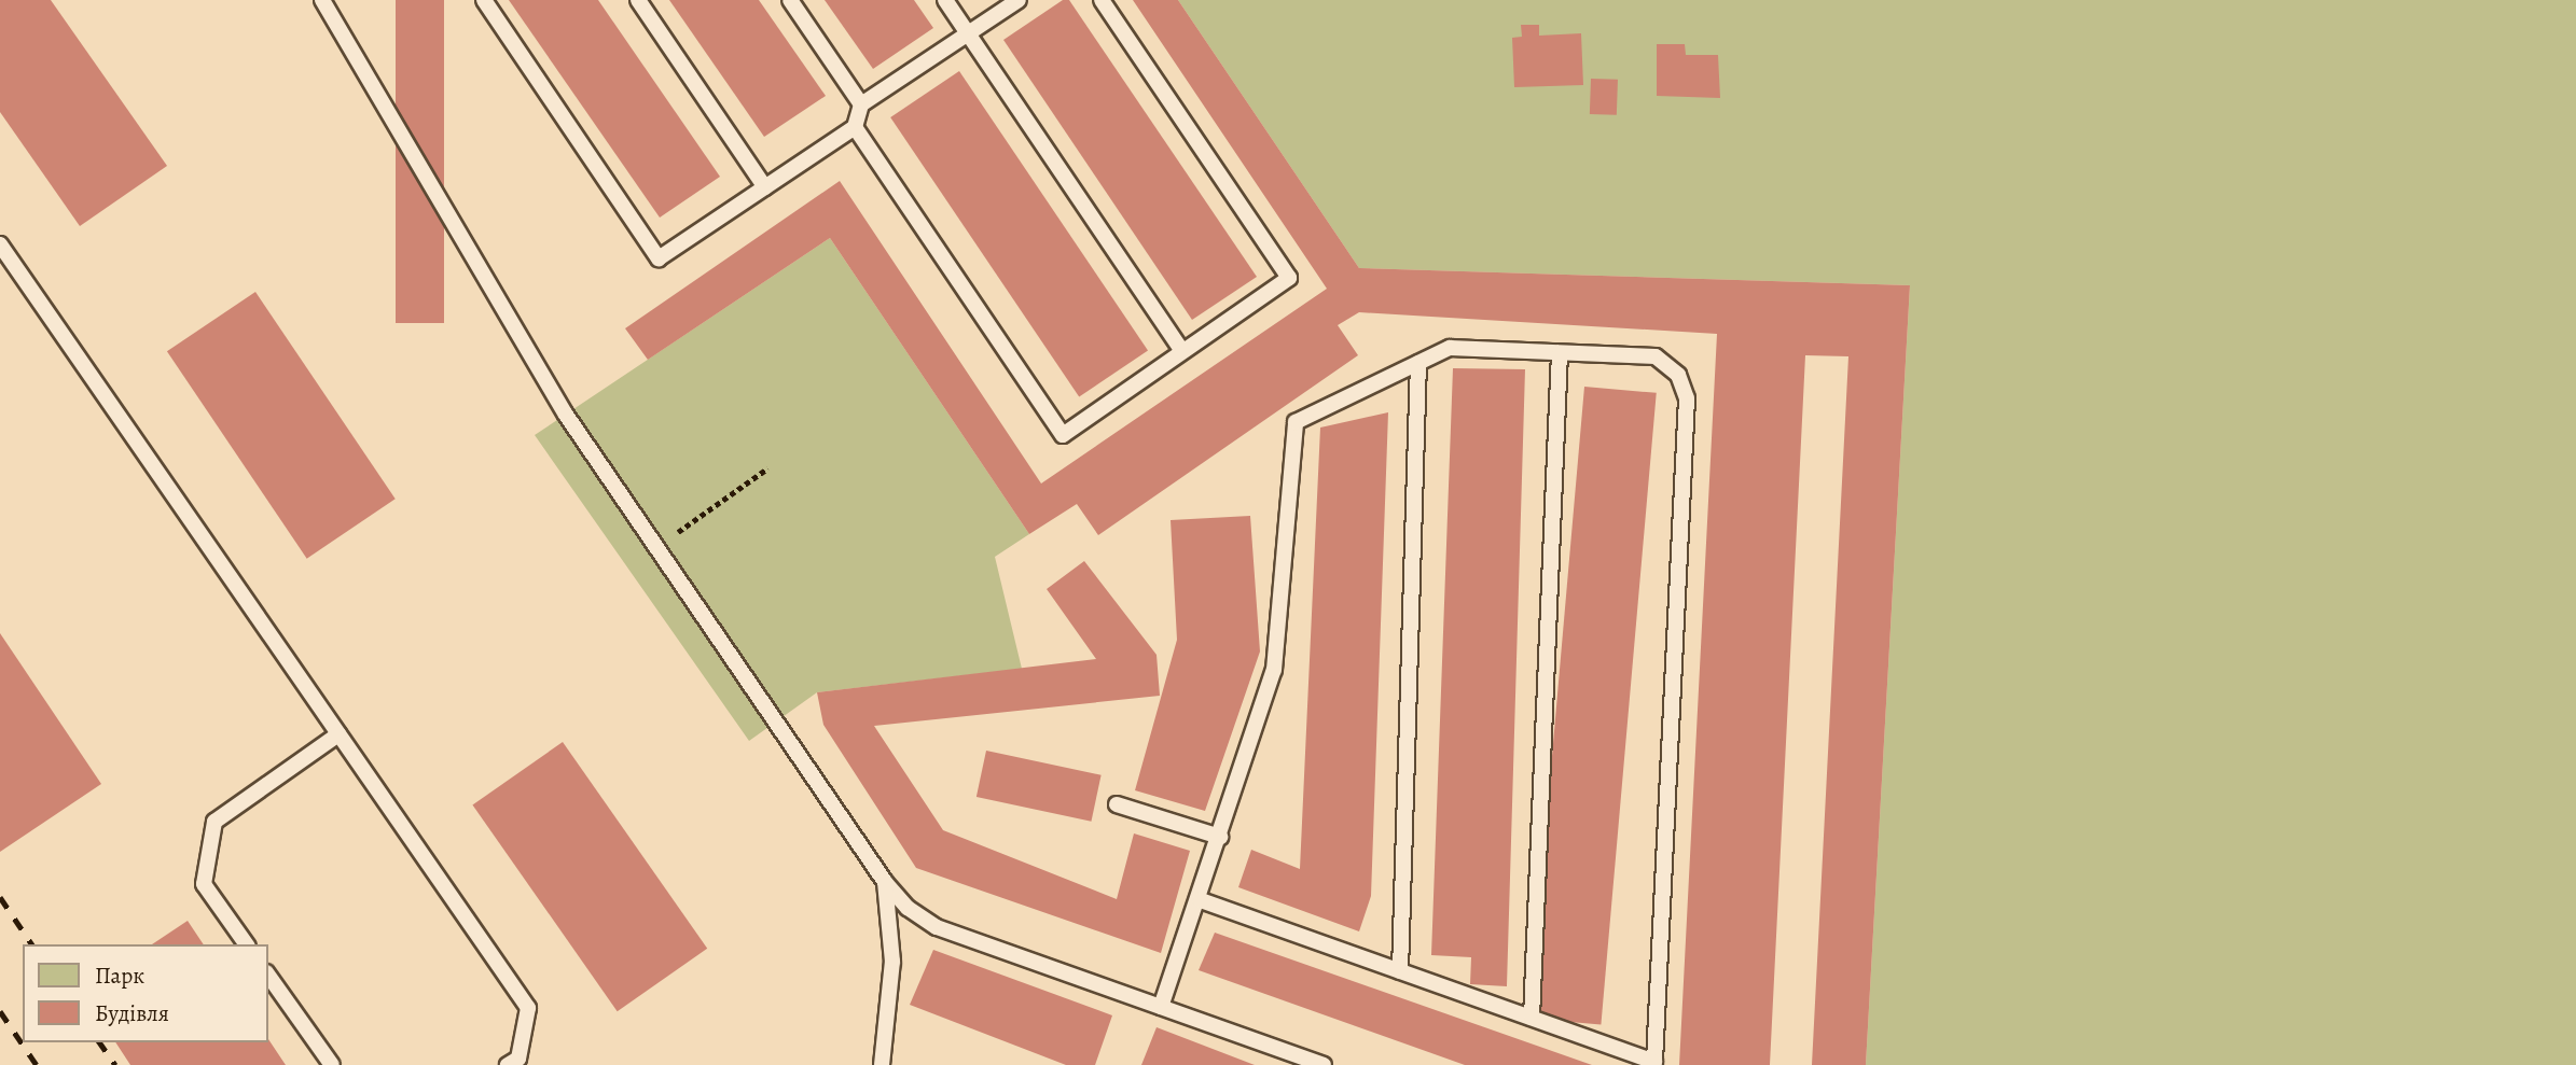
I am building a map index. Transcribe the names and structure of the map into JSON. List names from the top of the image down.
{
  "legend": ["Парк", "Будівля"]
}
